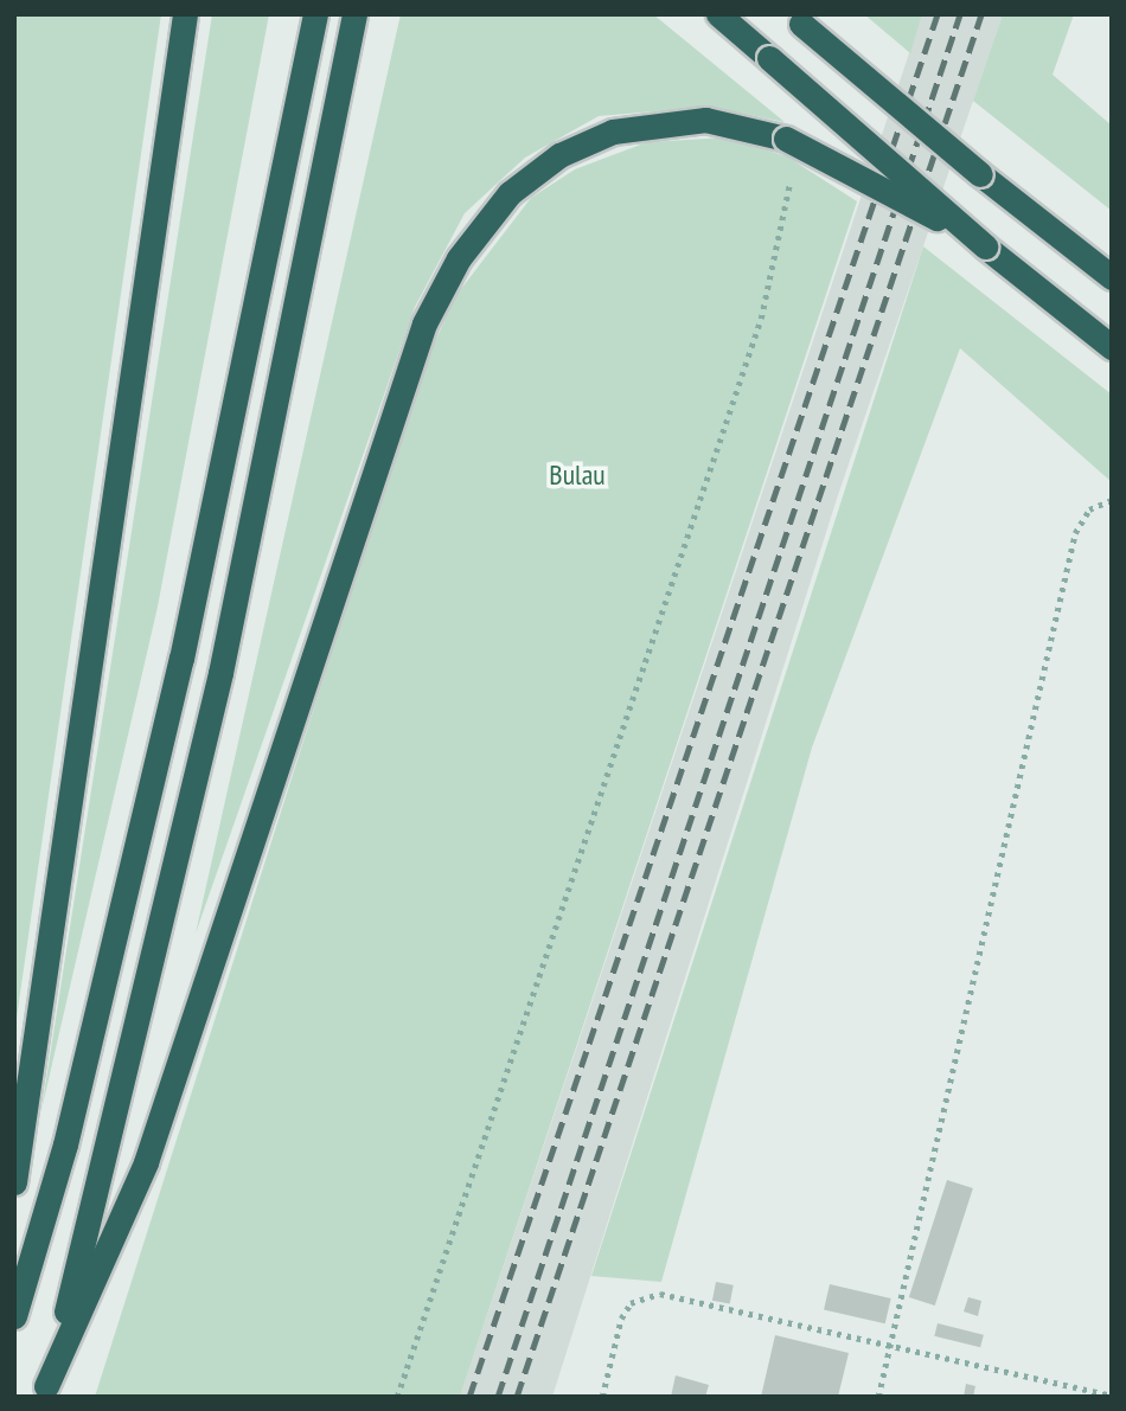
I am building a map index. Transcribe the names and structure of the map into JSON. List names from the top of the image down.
{
  "parks": ["Bulau"]
}
